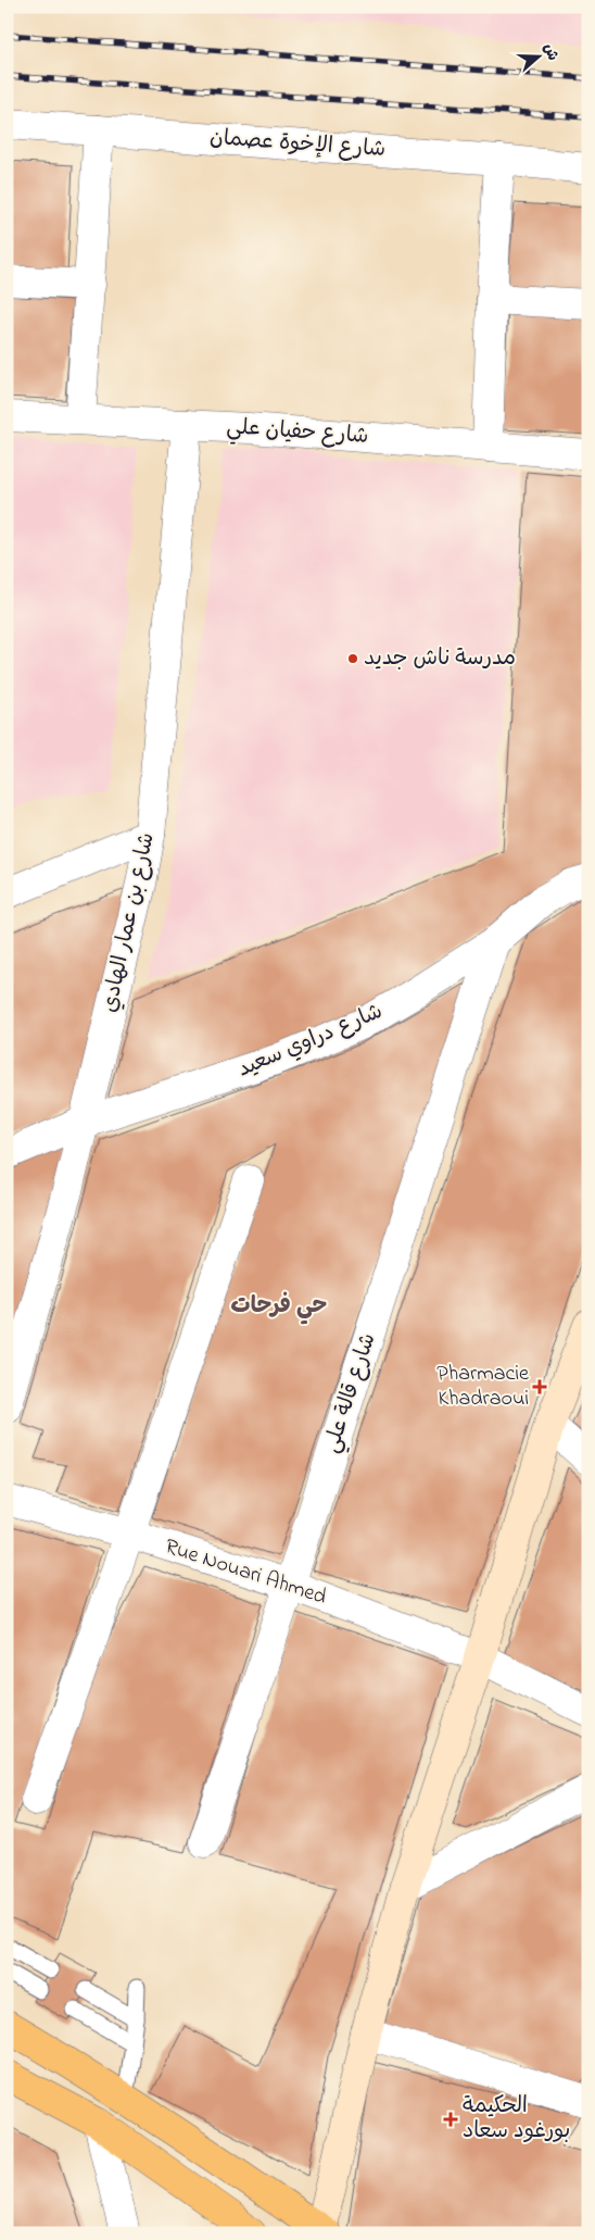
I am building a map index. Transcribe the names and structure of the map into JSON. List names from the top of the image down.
{
  "streets": {
    "street": [
      "شارع الإخوة عصمان",
      "شارع حفيان علي",
      "شارع بن عمار الهادي",
      "شارع دراوي سعيد",
      "شارع قالة علي",
      "Rue Nouari Ahmed"
    ]
  },
  "crossings": [
    ["شارع حفيان علي", "شارع بن عمار الهادي"],
    ["شارع بن عمار الهادي", "شارع دراوي سعيد"],
    ["شارع دراوي سعيد", "شارع قالة علي"],
    ["شارع قالة علي", "Rue Nouari Ahmed"]
  ],
  "districts": ["حي فرحات"],
  "places": {
    "other": ["مدرسة ناش جديد"],
    "health": ["Pharmacie Khadraoui", "الحكيمة بورغود سعاد"]
  },
  "north": "right"
}
